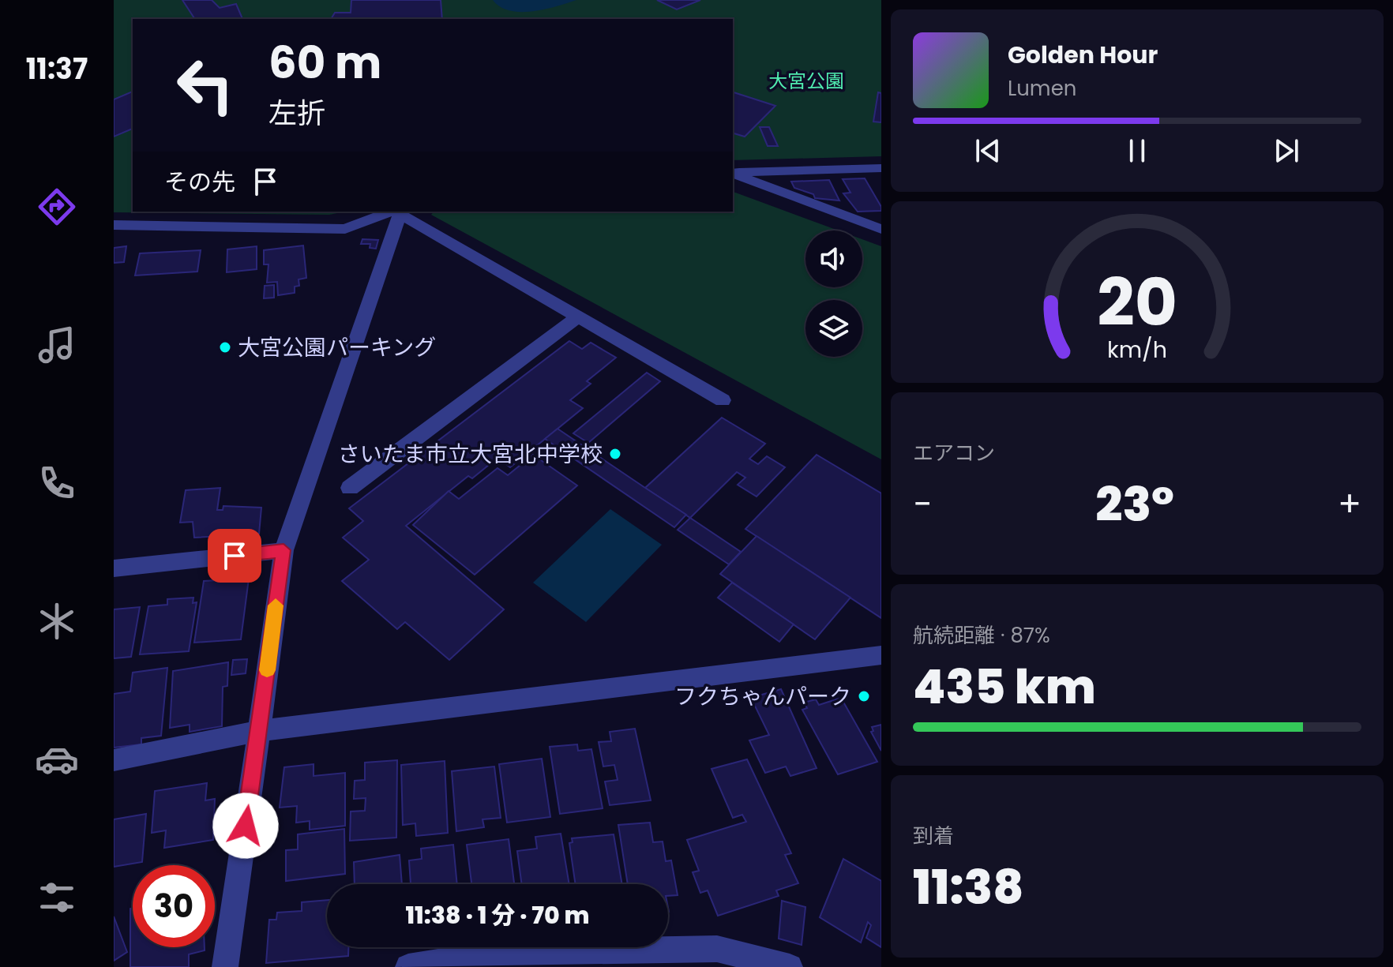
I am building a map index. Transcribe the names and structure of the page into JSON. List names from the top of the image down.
{
  "parks": ["大宮公園"],
  "places": ["大宮公園パーキング", "さいたま市立大宮北中学校", "フクちゃんパーク"],
  "page": {
    "tabs": "11:37",
    "turn": ["60 m", "左折"],
    "song": ["Golden Hour", "Lumen"],
    "then": "その先",
    "tile": [
      "エアコン",
      ["航続距離 · 87%", "435 km"],
      ["到着", "11:38"]
    ],
    "heat": ["−", "23°", "+"],
    "limit": "30",
    "trip": "11:38 · 1 分 · 70 m",
    "gauge": ["20", "km/h"]
  }
}
